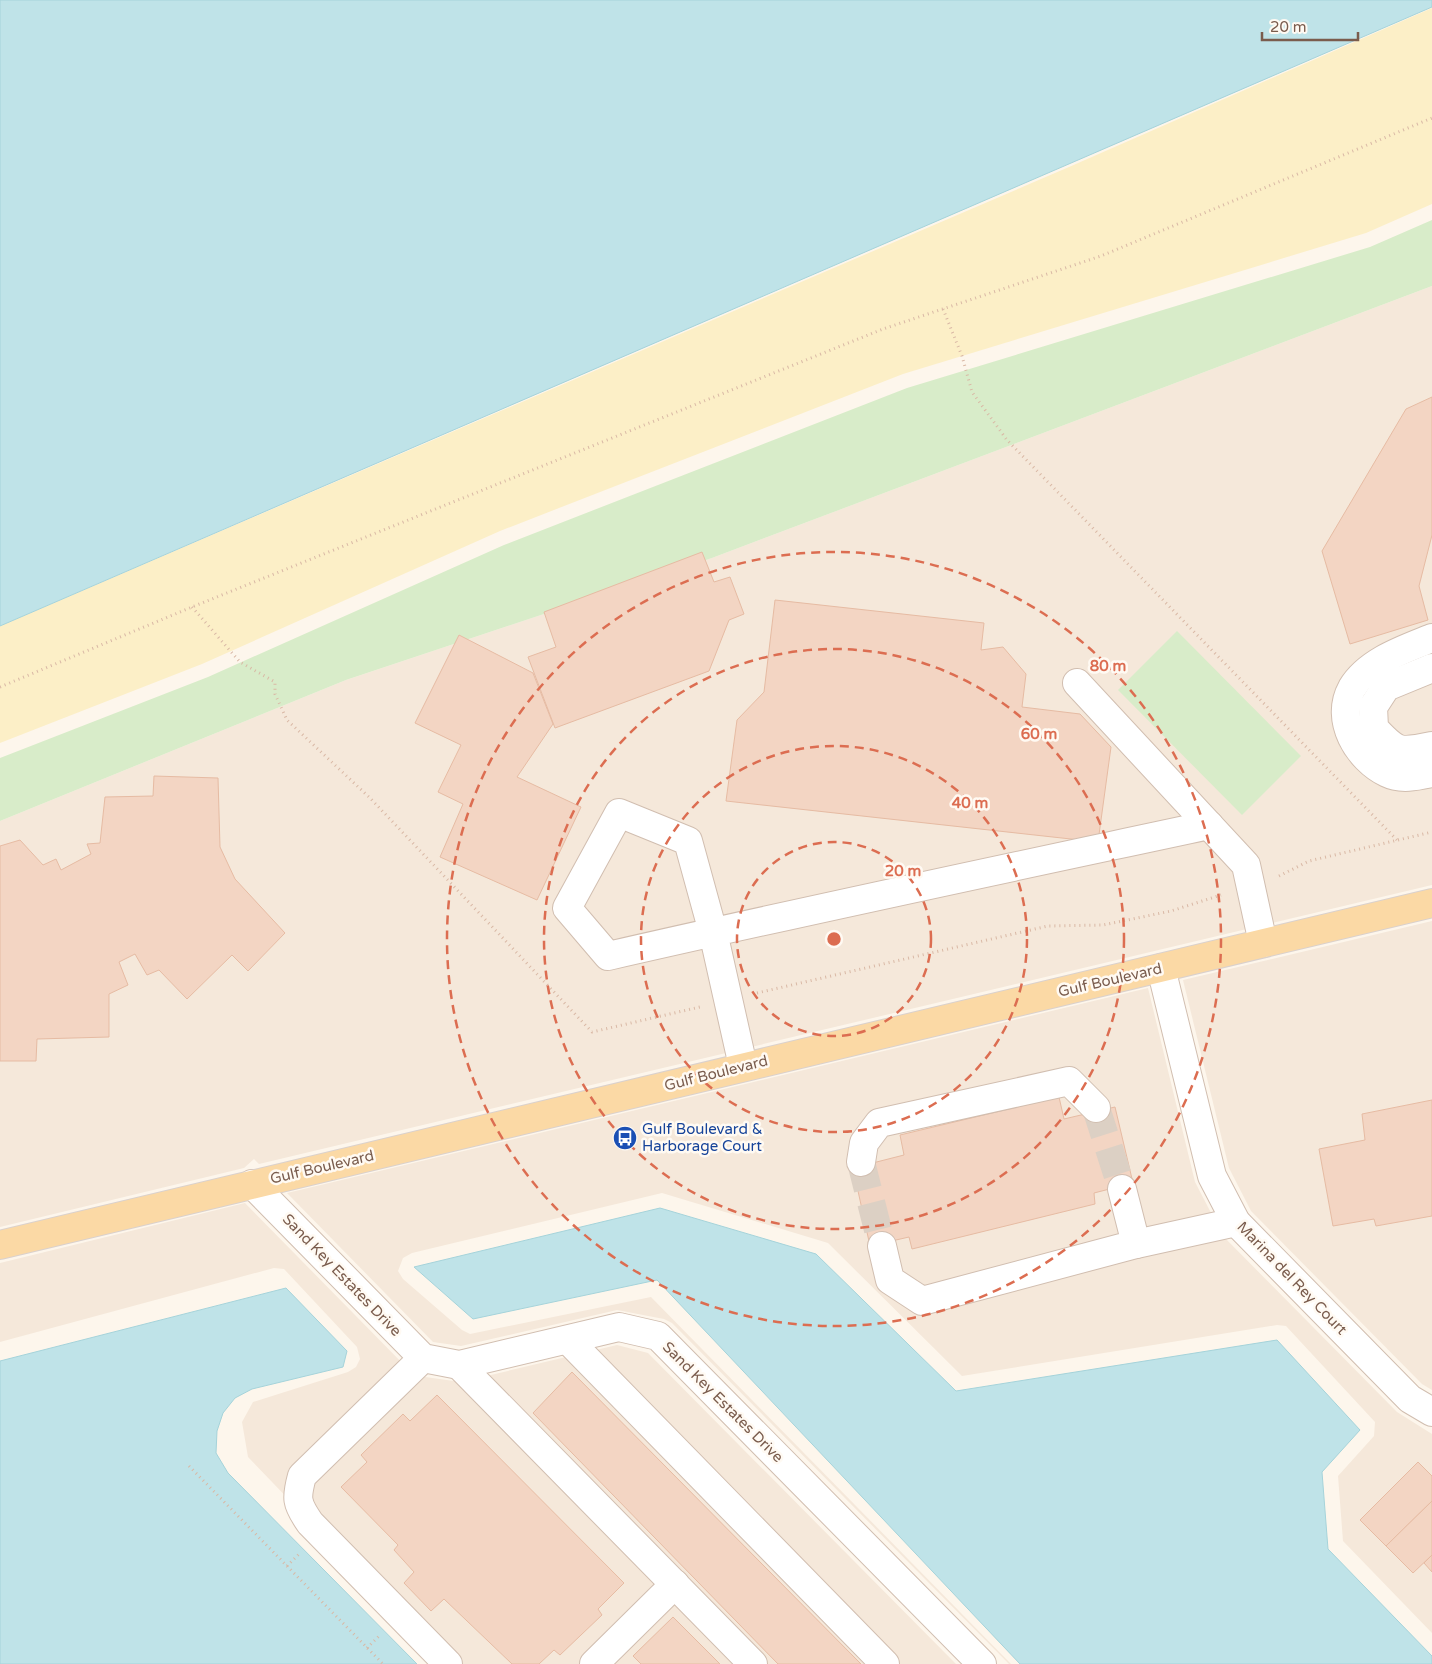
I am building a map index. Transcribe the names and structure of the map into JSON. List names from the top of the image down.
{
  "streets": {
    "main road": ["Gulf Boulevard"],
    "street": ["Sand Key Estates Drive", "Marina del Rey Court"]
  },
  "crossings": [
    ["Gulf Boulevard", "Sand Key Estates Drive"],
    ["Gulf Boulevard", "Marina del Rey Court"]
  ],
  "places": {
    "bus stop": ["Gulf Boulevard & Harborage Court"]
  },
  "scale_bar": "20 m",
  "rings": [
    "80 m",
    "60 m",
    "40 m",
    "20 m"
  ]
}
